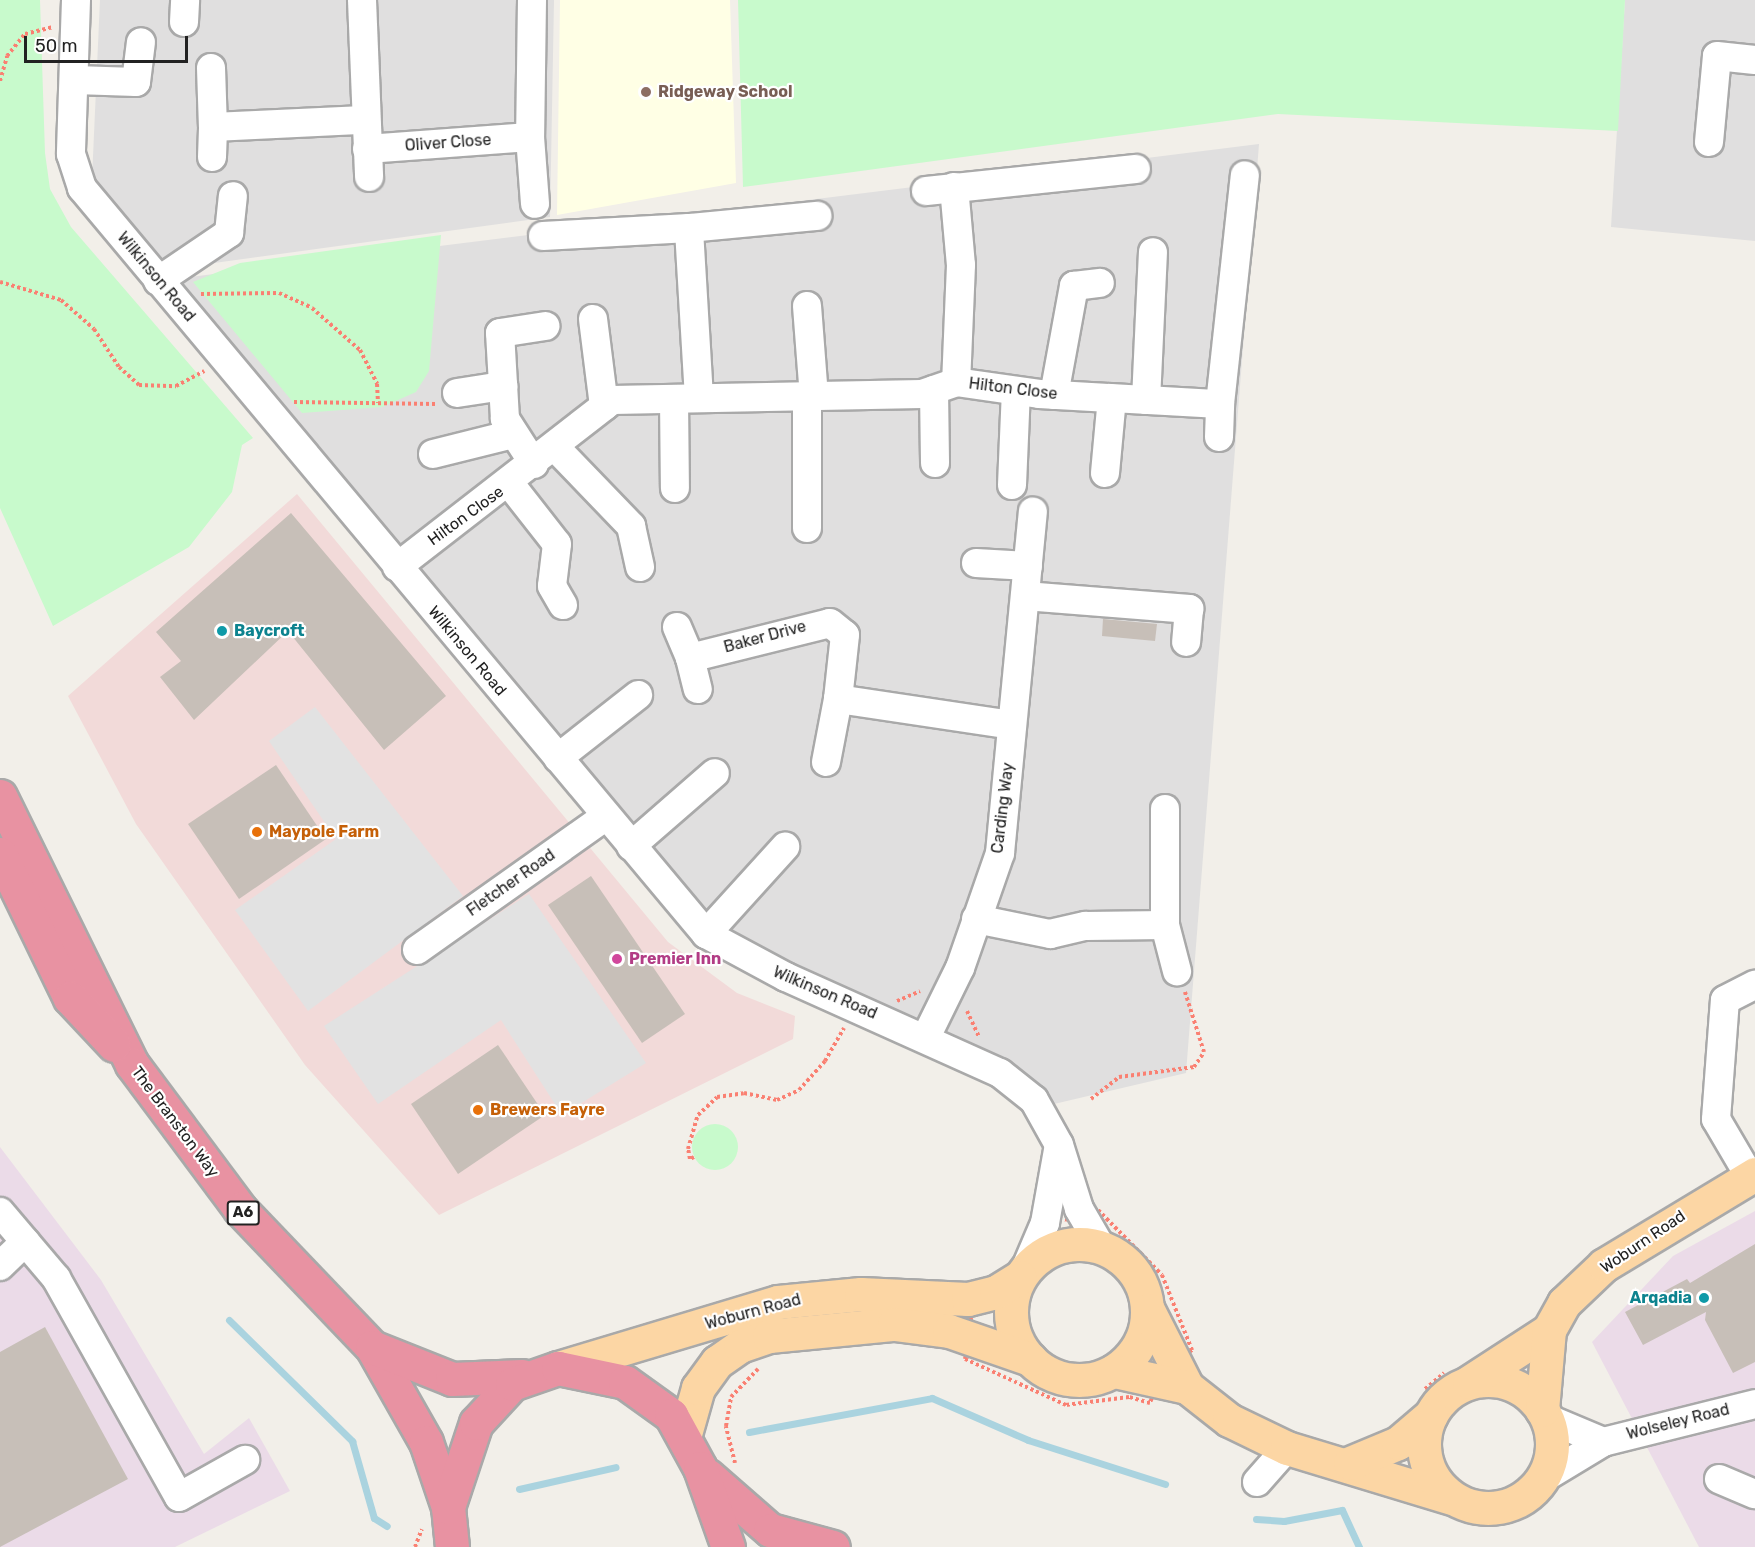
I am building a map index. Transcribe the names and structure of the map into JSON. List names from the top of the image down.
{
  "streets": {
    "highway": ["The Branston Way", "A6"],
    "main road": ["Woburn Road"],
    "street": [
      "Oliver Close",
      "Wilkinson Road",
      "Hilton Close",
      "Baker Drive",
      "Carding Way",
      "Fletcher Road",
      "Wolseley Road"
    ]
  },
  "crossings": [
    ["Wilkinson Road", "Hilton Close"],
    ["Wilkinson Road", "Carding Way"],
    ["Wilkinson Road", "Fletcher Road"],
    ["Wilkinson Road", "Woburn Road"],
    ["The Branston Way", "Woburn Road"],
    ["Woburn Road", "Wolseley Road"]
  ],
  "places": [
    "Ridgeway School",
    "Baycroft",
    "Maypole Farm",
    "Premier Inn",
    "Brewers Fayre",
    "Arqadia"
  ],
  "scale_bar": "50 m"
}
